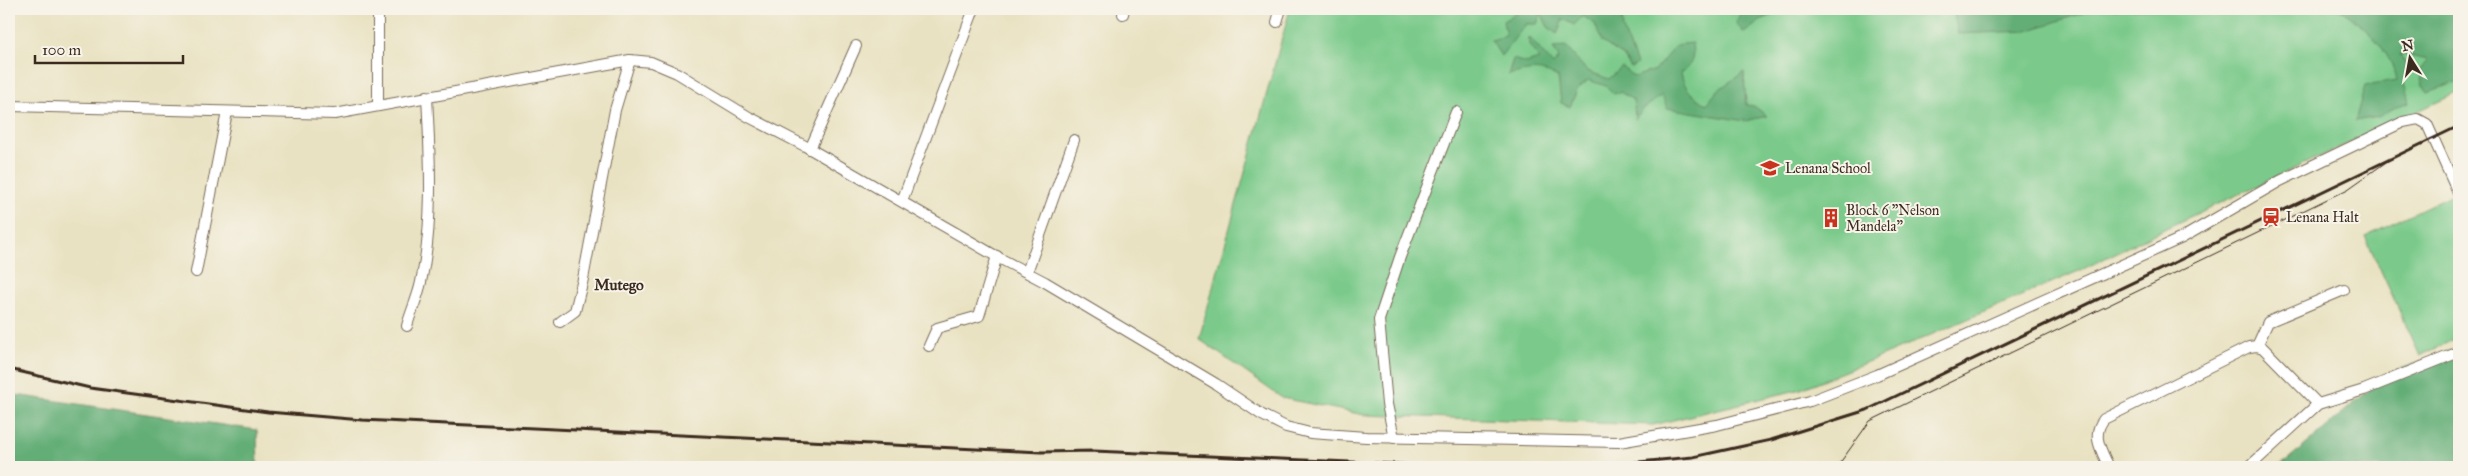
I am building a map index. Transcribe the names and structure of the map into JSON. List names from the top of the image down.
{
  "districts": ["Mutego"],
  "places": {
    "school or university": ["Lenana School"],
    "station": ["Lenana Halt"],
    "building": ["Block 6 \"Nelson Mandela\""]
  },
  "scale_bar": "100 m",
  "north": "top"
}
